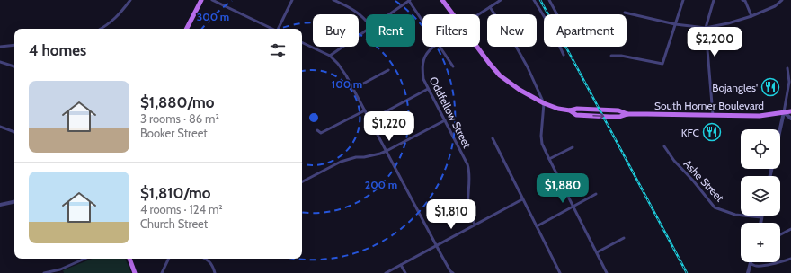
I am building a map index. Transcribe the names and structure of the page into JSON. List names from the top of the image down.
{
  "streets": {
    "main road": ["South Horner Boulevard"],
    "street": ["Oddfellow Street", "Ashe Street"]
  },
  "places": {
    "restaurant": ["Bojangles'", "KFC"]
  },
  "page": {
    "chip": [
      "Buy",
      "Rent",
      "Filters",
      "New",
      "Apartment"
    ],
    "price": [
      "$2,200",
      "$1,220",
      "$1,880",
      "$1,810"
    ],
    "heading": "4 homes",
    "list": [
      {
        "name": "$1,880/mo",
        "note": "3 rooms · 86 m² · Booker Street"
      },
      {
        "name": "$1,810/mo",
        "note": "4 rooms · 124 m² · Church Street"
      }
    ],
    "map_buttons": "+"
  },
  "rings": ["300 m", "100 m", "200 m"]
}
